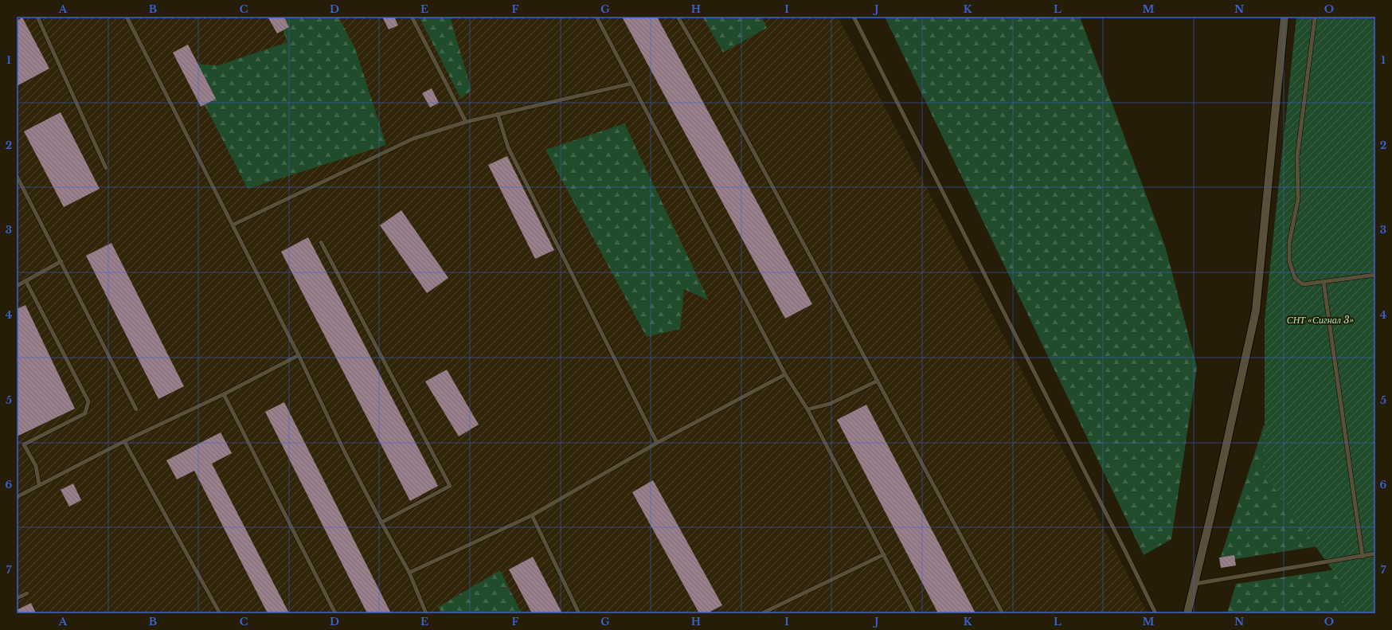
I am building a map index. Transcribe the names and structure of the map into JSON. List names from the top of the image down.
{
  "parks": ["СНТ «Сигнал 3»"],
  "grid": {
    "columns": [
      "A",
      "B",
      "C",
      "D",
      "E",
      "F",
      "G",
      "H",
      "I",
      "J",
      "K",
      "L",
      "M",
      "N",
      "O"
    ],
    "rows": [
      "1",
      "2",
      "3",
      "4",
      "5",
      "6",
      "7"
    ]
  }
}
